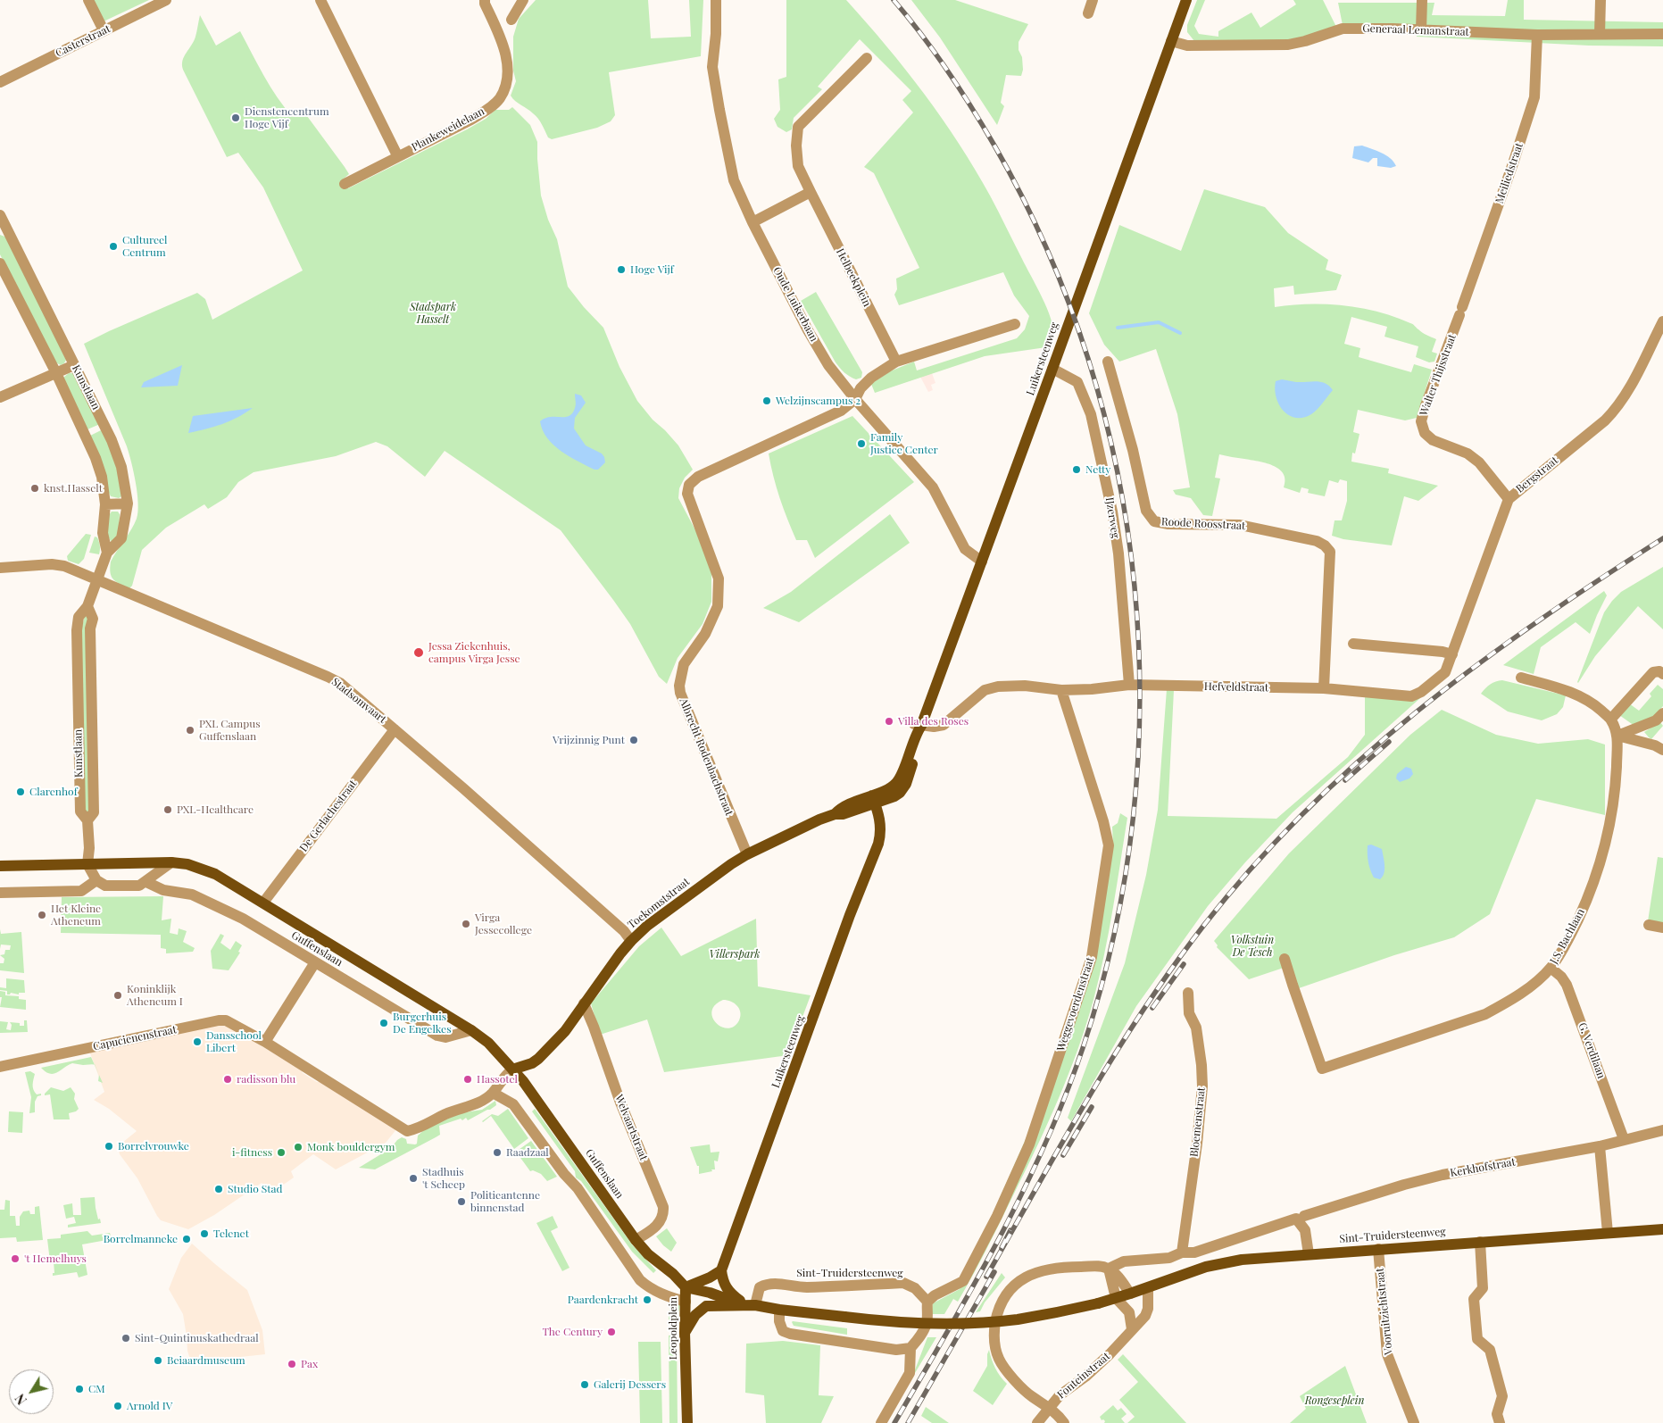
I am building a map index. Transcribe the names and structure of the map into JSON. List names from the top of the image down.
{
  "streets": {
    "main road": [
      "Luikersteenweg",
      "Toekomststraat",
      "Guffenslaan",
      "Sint-Truidersteenweg",
      "Leopoldplein"
    ],
    "street": [
      "Generaal Lemanstraat",
      "Casterstraat",
      "Plankeweidelaan",
      "Meiliedstraat",
      "Helbeekplein",
      "Oude Luikerbaan",
      "Walter Thijsstraat",
      "Kunstlaan",
      "Bergstraat",
      "IJzerweg",
      "Roode Roosstraat",
      "Hefveldstraat",
      "Stadsomvaart",
      "Albrecht Rodenbachstraat",
      "De Gerlachestraat",
      "J.S. Bachlaan",
      "Weggevoerdenstraat",
      "Capucienenstraat",
      "G. Verdilaan",
      "Bloemenstraat",
      "Welvaartstraat",
      "Kerkhofstraat",
      "Vooruitzichtstraat",
      "Fonteinstraat"
    ]
  },
  "crossings": [
    ["Generaal Lemanstraat", "Meiliedstraat"],
    ["Generaal Lemanstraat", "Luikersteenweg"],
    ["Meiliedstraat", "Walter Thijsstraat"],
    ["Oude Luikerbaan", "Luikersteenweg"],
    ["Oude Luikerbaan", "Albrecht Rodenbachstraat"],
    ["Luikersteenweg", "IJzerweg"],
    ["Luikersteenweg", "Hefveldstraat"],
    ["Luikersteenweg", "Toekomststraat"],
    ["Walter Thijsstraat", "Bergstraat"],
    ["Kunstlaan", "Stadsomvaart"],
    ["Kunstlaan", "Guffenslaan"],
    ["Bergstraat", "Hefveldstraat"],
    ["IJzerweg", "Hefveldstraat"],
    ["Roode Roosstraat", "Hefveldstraat"],
    ["Hefveldstraat", "Weggevoerdenstraat"],
    ["Stadsomvaart", "De Gerlachestraat"],
    ["Stadsomvaart", "Toekomststraat"],
    ["Albrecht Rodenbachstraat", "Toekomststraat"],
    ["De Gerlachestraat", "Guffenslaan"],
    ["Toekomststraat", "Guffenslaan"],
    ["Toekomststraat", "Welvaartstraat"],
    ["J.S. Bachlaan", "G. Verdilaan"],
    ["Guffenslaan", "Welvaartstraat"],
    ["Guffenslaan", "Sint-Truidersteenweg"],
    ["Guffenslaan", "Leopoldplein"],
    ["Weggevoerdenstraat", "Sint-Truidersteenweg"],
    ["G. Verdilaan", "Kerkhofstraat"],
    ["Sint-Truidersteenweg", "Vooruitzichtstraat"],
    ["Sint-Truidersteenweg", "Leopoldplein"],
    ["Sint-Truidersteenweg", "Fonteinstraat"]
  ],
  "parks": [
    "Stadspark Hasselt",
    "Volkstuin De Tesch",
    "Villerspark",
    "Rongeseplein"
  ],
  "places": [
    "Dienstencentrum Hoge Vijf",
    "Cultureel Centrum",
    "Hoge Vijf",
    "Welzijnscampus 2",
    "Family Justice Center",
    "Netty",
    "knst.Hasselt",
    "Jessa Ziekenhuis, campus Virga Jesse",
    "Villa des Roses",
    "PXL Campus Guffenslaan",
    "Vrijzinnig Punt",
    "Clarenhof",
    "PXL-Healthcare",
    "Het Kleine Atheneum",
    "Virga Jessecollege",
    "Koninklijk Atheneum I",
    "Burgerhuis De Engelkes",
    "Dansschool Libert",
    "radisson blu",
    "Hassotel",
    "Borrelvrouwke",
    "Monk bouldergym",
    "i-fitness",
    "Raadzaal",
    "Stadhuis 't Scheep",
    "Studio Stad",
    "Politieantenne binnenstad",
    "Telenet",
    "Borrelmanneke",
    "'t Hemelhuys",
    "Paardenkracht",
    "The Century",
    "Sint-Quintinuskathedraal",
    "Beiaardmuseum",
    "Pax",
    "Galerij Dessers",
    "CM",
    "Arnold IV"
  ],
  "north": "bottom left"
}
